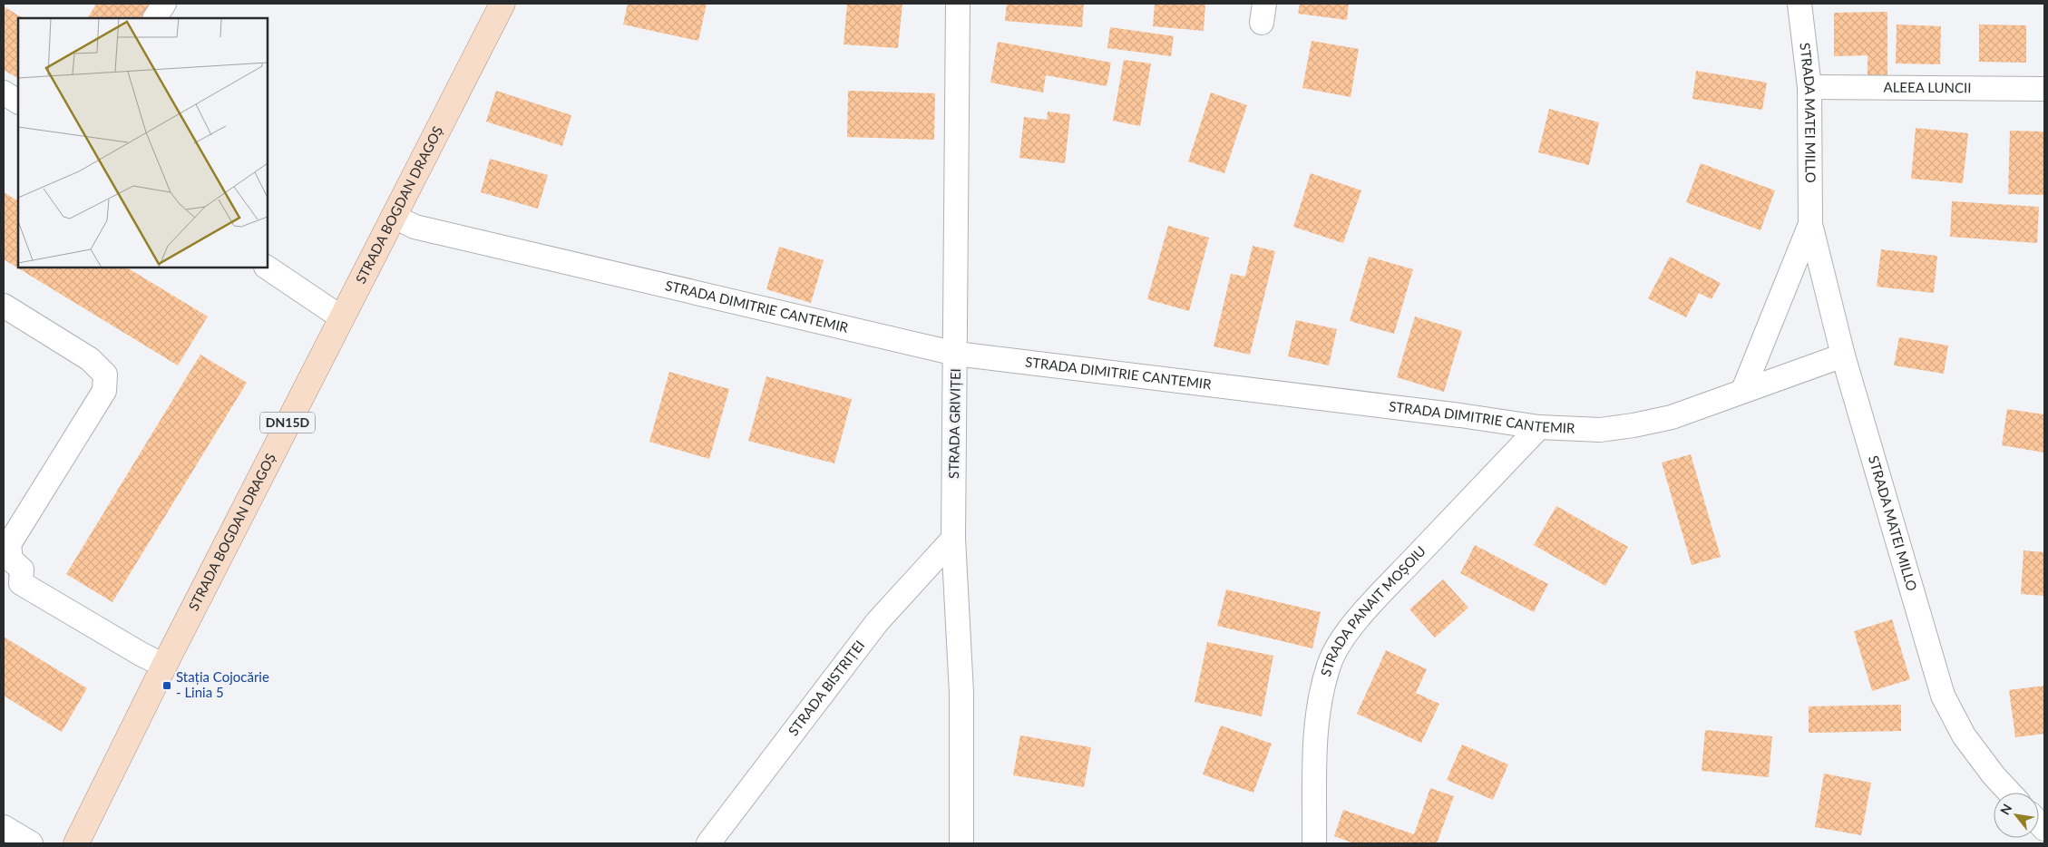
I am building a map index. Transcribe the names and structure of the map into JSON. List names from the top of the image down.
{
  "streets": {
    "main road": ["STRADA BOGDAN DRAGOȘ", "DN15D"],
    "street": [
      "ALEEA LUNCII",
      "STRADA MATEI MILLO",
      "STRADA DIMITRIE CANTEMIR",
      "STRADA GRIVIȚEI",
      "STRADA PANAIT MOȘOIU",
      "STRADA BISTRIȚEI"
    ]
  },
  "crossings": [
    ["ALEEA LUNCII", "STRADA MATEI MILLO"],
    ["STRADA MATEI MILLO", "STRADA DIMITRIE CANTEMIR"],
    ["STRADA BOGDAN DRAGOȘ", "STRADA DIMITRIE CANTEMIR"],
    ["STRADA DIMITRIE CANTEMIR", "STRADA GRIVIȚEI"],
    ["STRADA DIMITRIE CANTEMIR", "STRADA PANAIT MOȘOIU"],
    ["STRADA GRIVIȚEI", "STRADA BISTRIȚEI"]
  ],
  "places": {
    "transit": ["Stația Cojocărie - Linia 5"]
  },
  "north": "top left"
}
